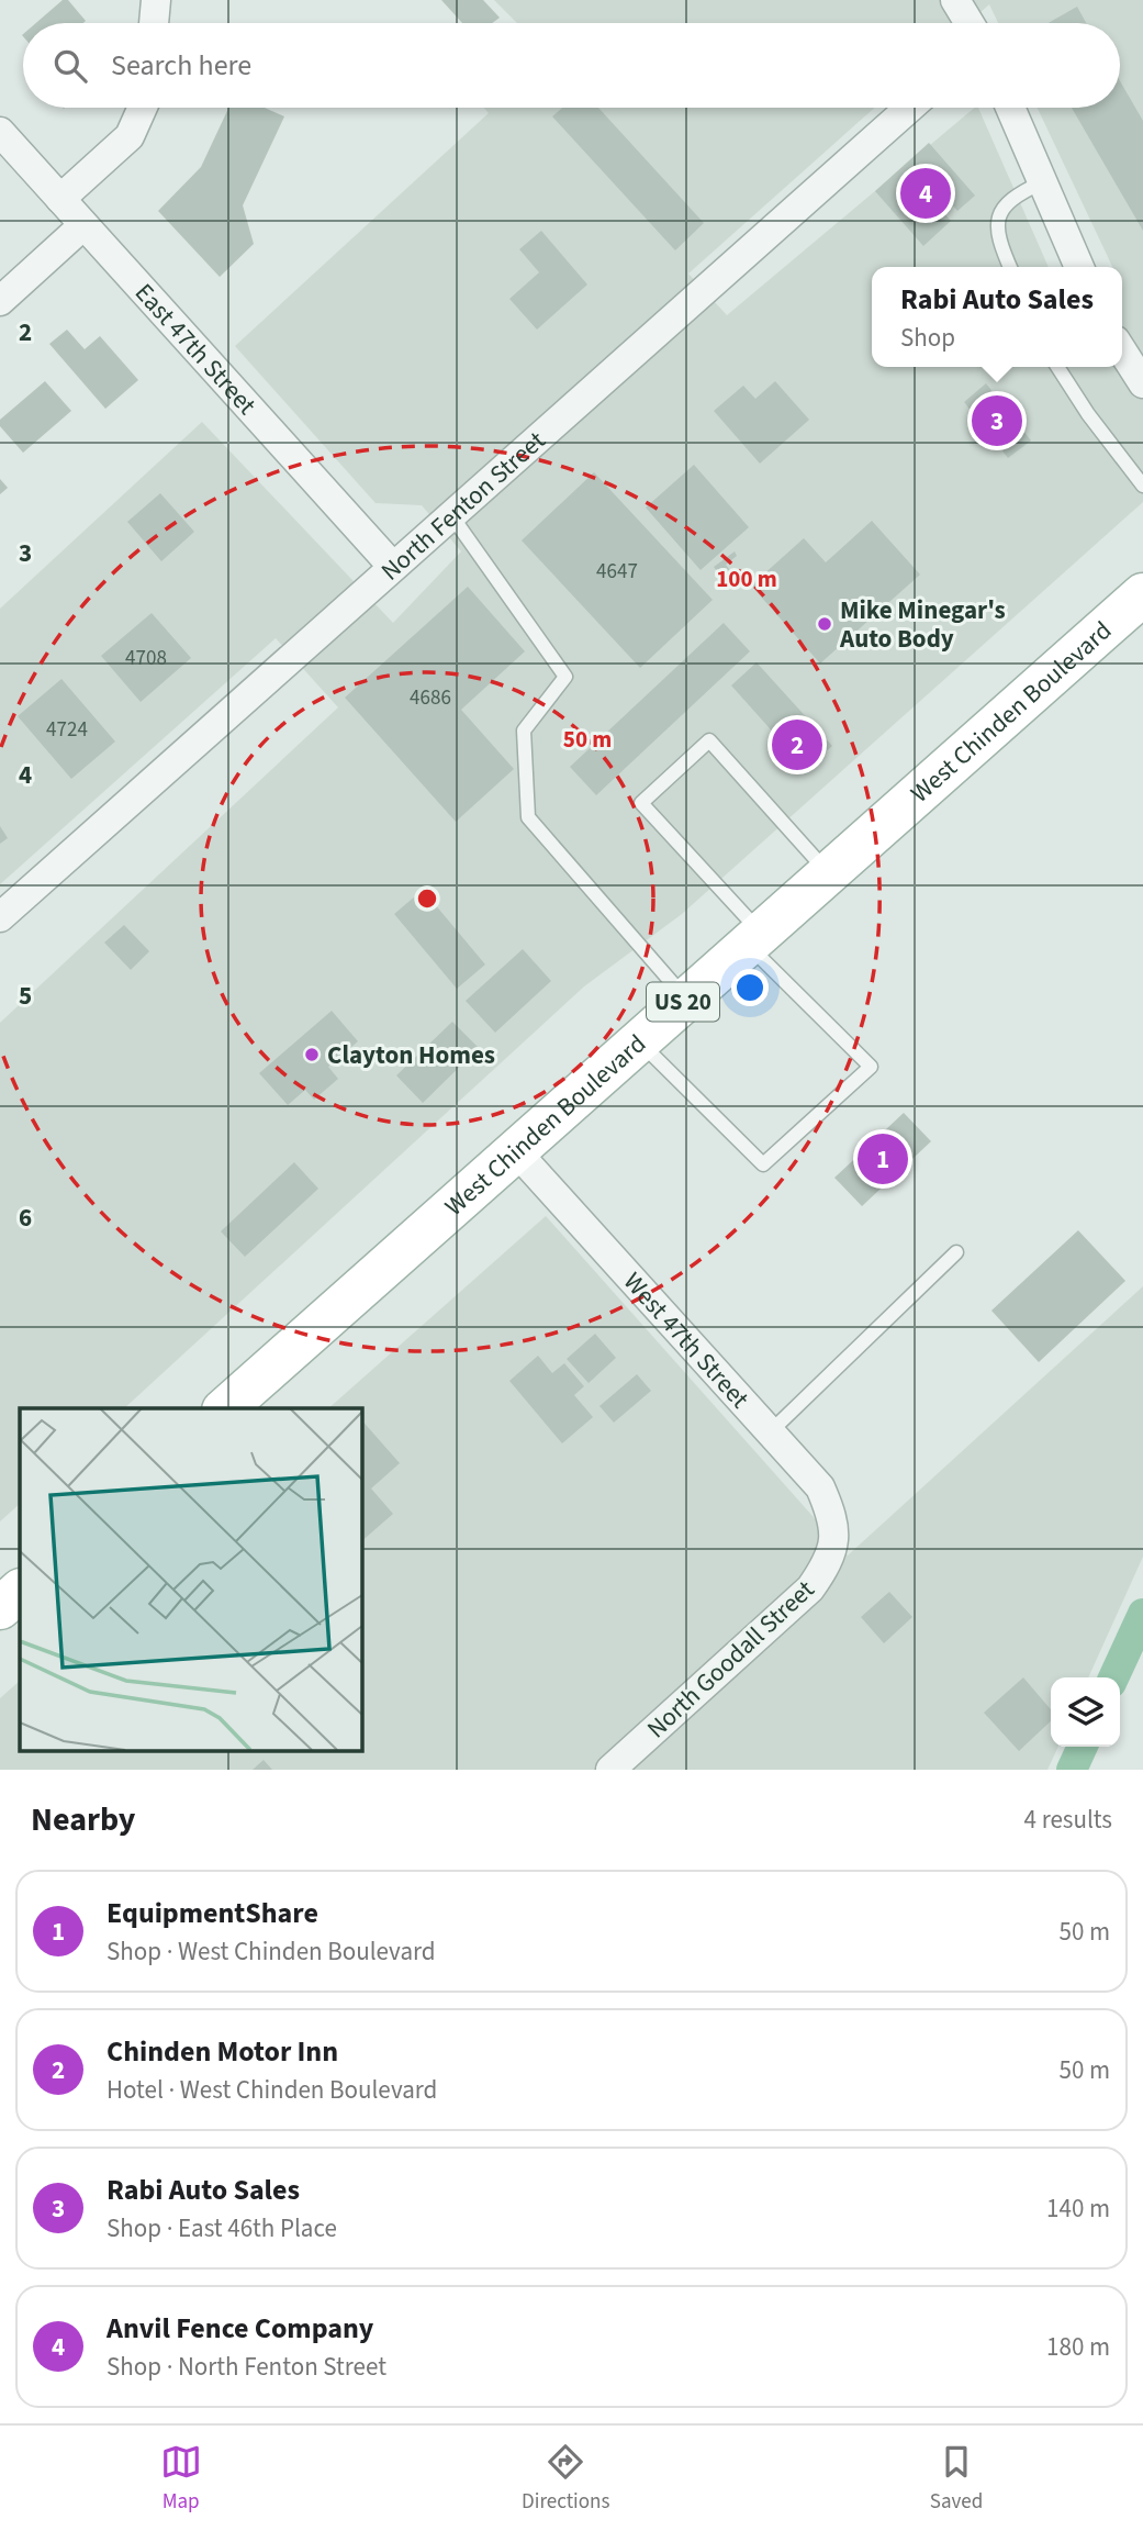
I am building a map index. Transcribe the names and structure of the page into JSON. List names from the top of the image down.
{
  "streets": {
    "main road": ["West Chinden Boulevard", "US 20"],
    "street": [
      "East 47th Street",
      "North Fenton Street",
      "West 47th Street",
      "North Goodall Street"
    ]
  },
  "crossings": [
    ["East 47th Street", "North Fenton Street"],
    ["West Chinden Boulevard", "West 47th Street"],
    ["West 47th Street", "North Goodall Street"]
  ],
  "places": ["Mike Minegar's Auto Body", "Clayton Homes"],
  "house_numbers": [
    "4647",
    "4708",
    "4686",
    "4724"
  ],
  "page": {
    "search": "Search here",
    "pins": [
      "4",
      "3",
      "2",
      "1"
    ],
    "popup": ["Rabi Auto Sales", "Shop"],
    "heading": ["Nearby", "4 results"],
    "list": [
      {
        "mark": "1",
        "name": "EquipmentShare",
        "note": "Shop · West Chinden Boulevard",
        "value": "50 m"
      },
      {
        "mark": "2",
        "name": "Chinden Motor Inn",
        "note": "Hotel · West Chinden Boulevard",
        "value": "50 m"
      },
      {
        "mark": "3",
        "name": "Rabi Auto Sales",
        "note": "Shop · East 46th Place",
        "value": "140 m"
      },
      {
        "mark": "4",
        "name": "Anvil Fence Company",
        "note": "Shop · North Fenton Street",
        "value": "180 m"
      }
    ],
    "nav": ["Map", "Directions", "Saved"]
  },
  "grid": {
    "rows": [
      "2",
      "3",
      "4",
      "5",
      "6"
    ]
  },
  "rings": ["100 m", "50 m"]
}
